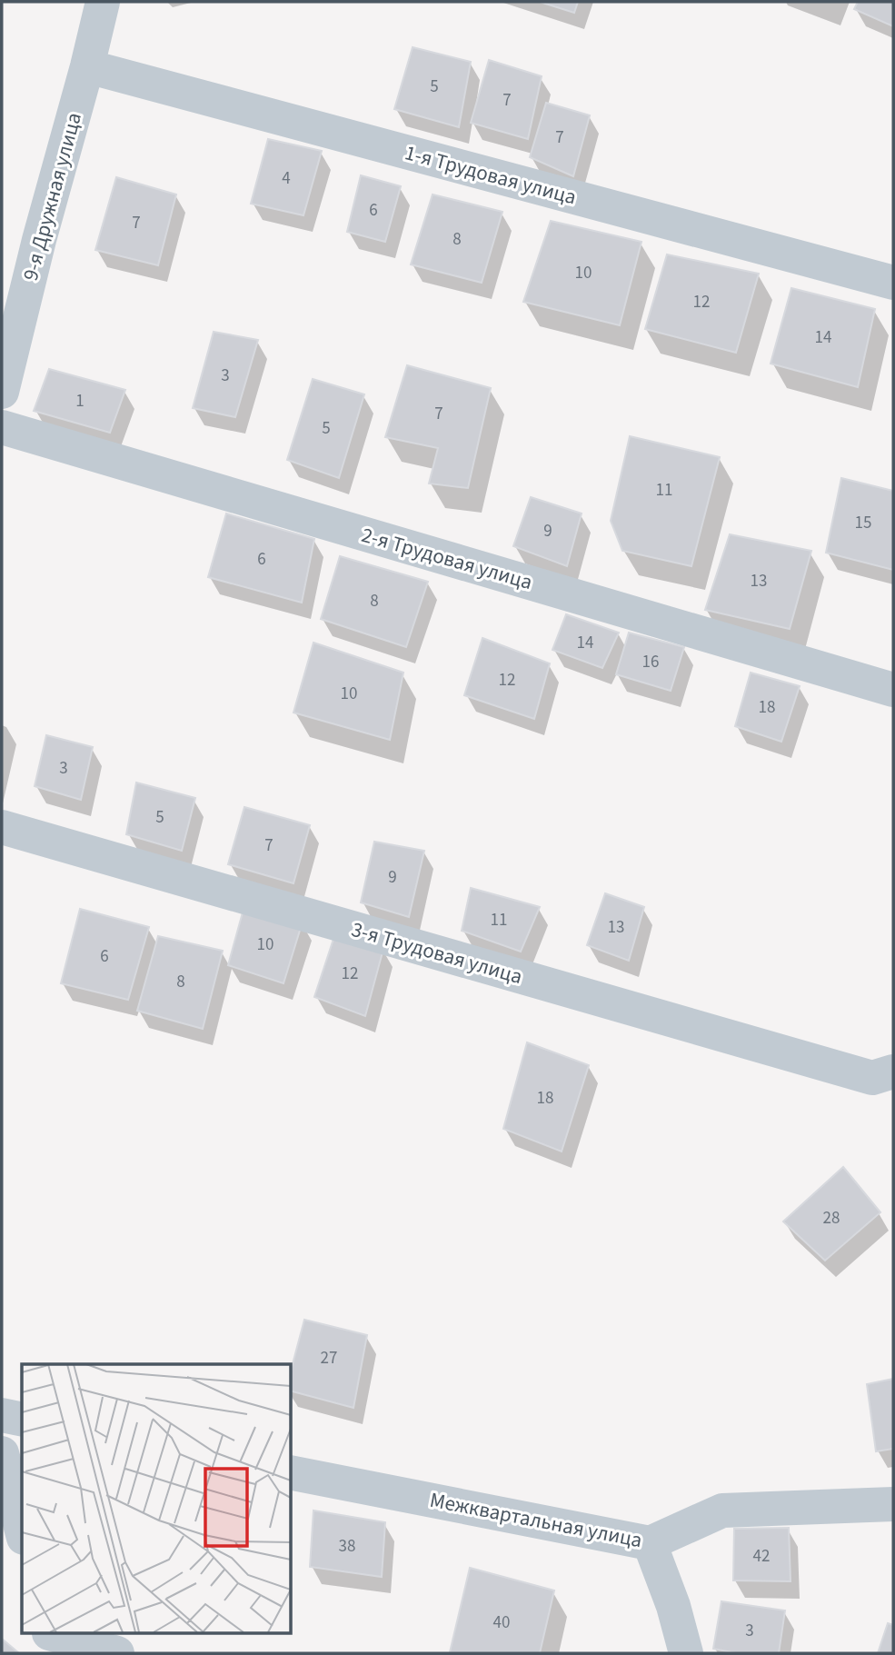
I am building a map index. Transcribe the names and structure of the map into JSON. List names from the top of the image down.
{
  "streets": {
    "street": [
      "1-я Трудовая улица",
      "9-я Дружная улица",
      "2-я Трудовая улица",
      "3-я Трудовая улица",
      "Межквартальная улица"
    ]
  },
  "crossings": [
    ["1-я Трудовая улица", "9-я Дружная улица"]
  ],
  "house_numbers": [
    "5",
    "7",
    "7",
    "4",
    "6",
    "7",
    "8",
    "10",
    "12",
    "14",
    "3",
    "1",
    "7",
    "5",
    "11",
    "15",
    "9",
    "6",
    "13",
    "8",
    "14",
    "16",
    "12",
    "10",
    "18",
    "3",
    "5",
    "7",
    "9",
    "11",
    "13",
    "10",
    "6",
    "12",
    "8",
    "18",
    "28",
    "27",
    "38",
    "42",
    "40",
    "3"
  ]
}
